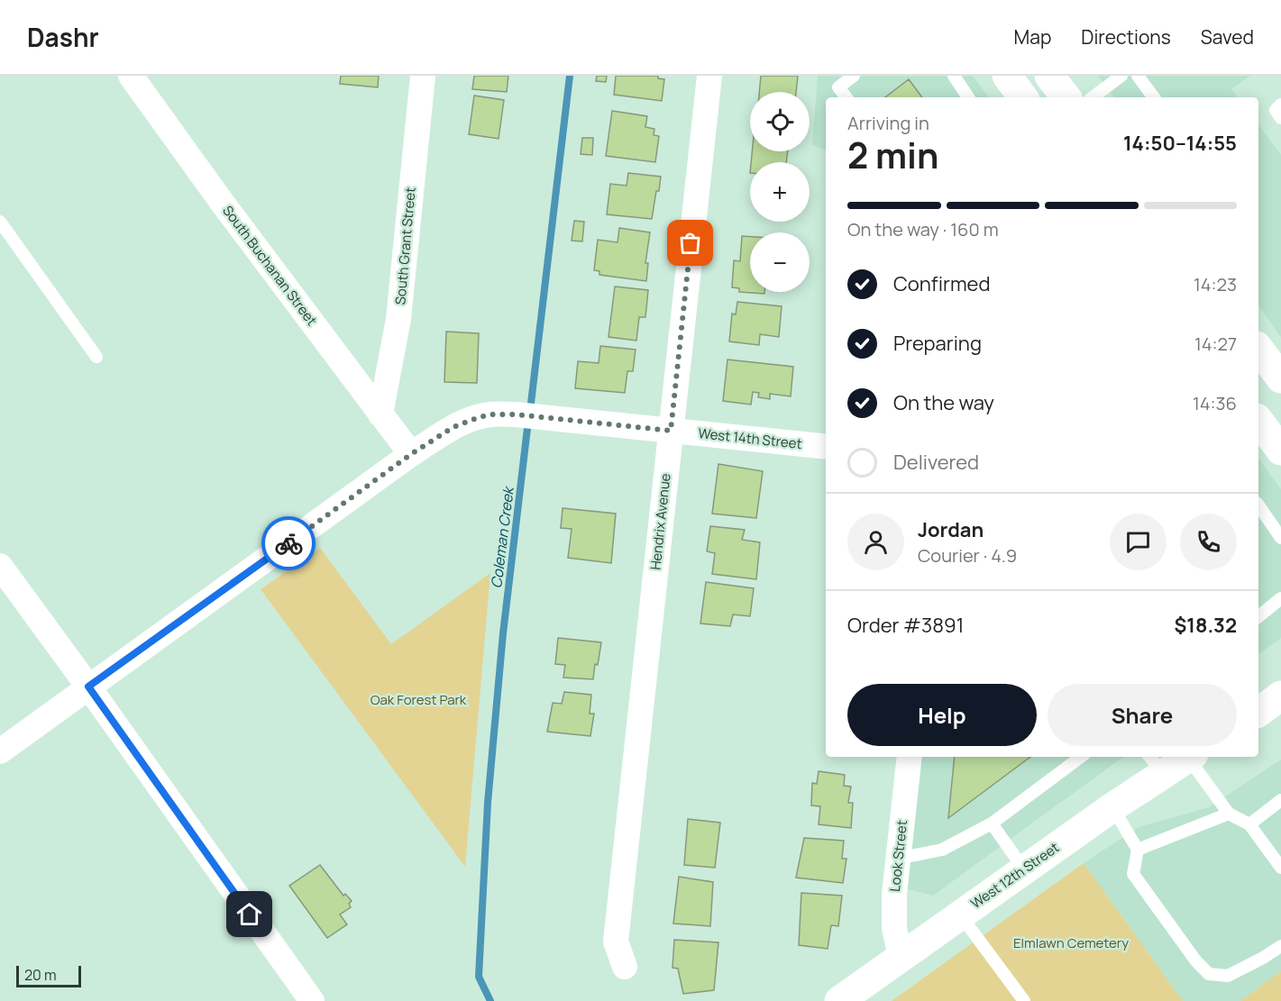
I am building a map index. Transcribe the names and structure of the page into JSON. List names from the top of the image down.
{
  "streets": {
    "main road": ["West 12th Street"],
    "street": [
      "South Grant Street",
      "South Buchanan Street",
      "West 14th Street",
      "Hendrix Avenue",
      "Look Street"
    ]
  },
  "crossings": [
    ["South Grant Street", "South Buchanan Street"],
    ["South Buchanan Street", "West 14th Street"],
    ["West 14th Street", "Hendrix Avenue"],
    ["Look Street", "West 12th Street"]
  ],
  "water": ["Coleman Creek"],
  "parks": ["Oak Forest Park", "Elmlawn Cemetery"],
  "scale_bar": "20 m",
  "page": {
    "header": "Dashr",
    "nav": ["Map", "Directions", "Saved"],
    "map_buttons": ["+", "−"],
    "heading": ["2 min", "Arriving in", "14:50–14:55"],
    "panel": [
      "Jordan",
      "Courier · 4.9",
      "Order #3891",
      "$18.32"
    ],
    "bar": "On the way · 160 m",
    "list": [
      ["Confirmed", "14:23"],
      ["Preparing", "14:27"],
      ["On the way", "14:36"],
      "Delivered"
    ],
    "buttons": ["Help", "Share"],
    "scale": "20 m"
  }
}
